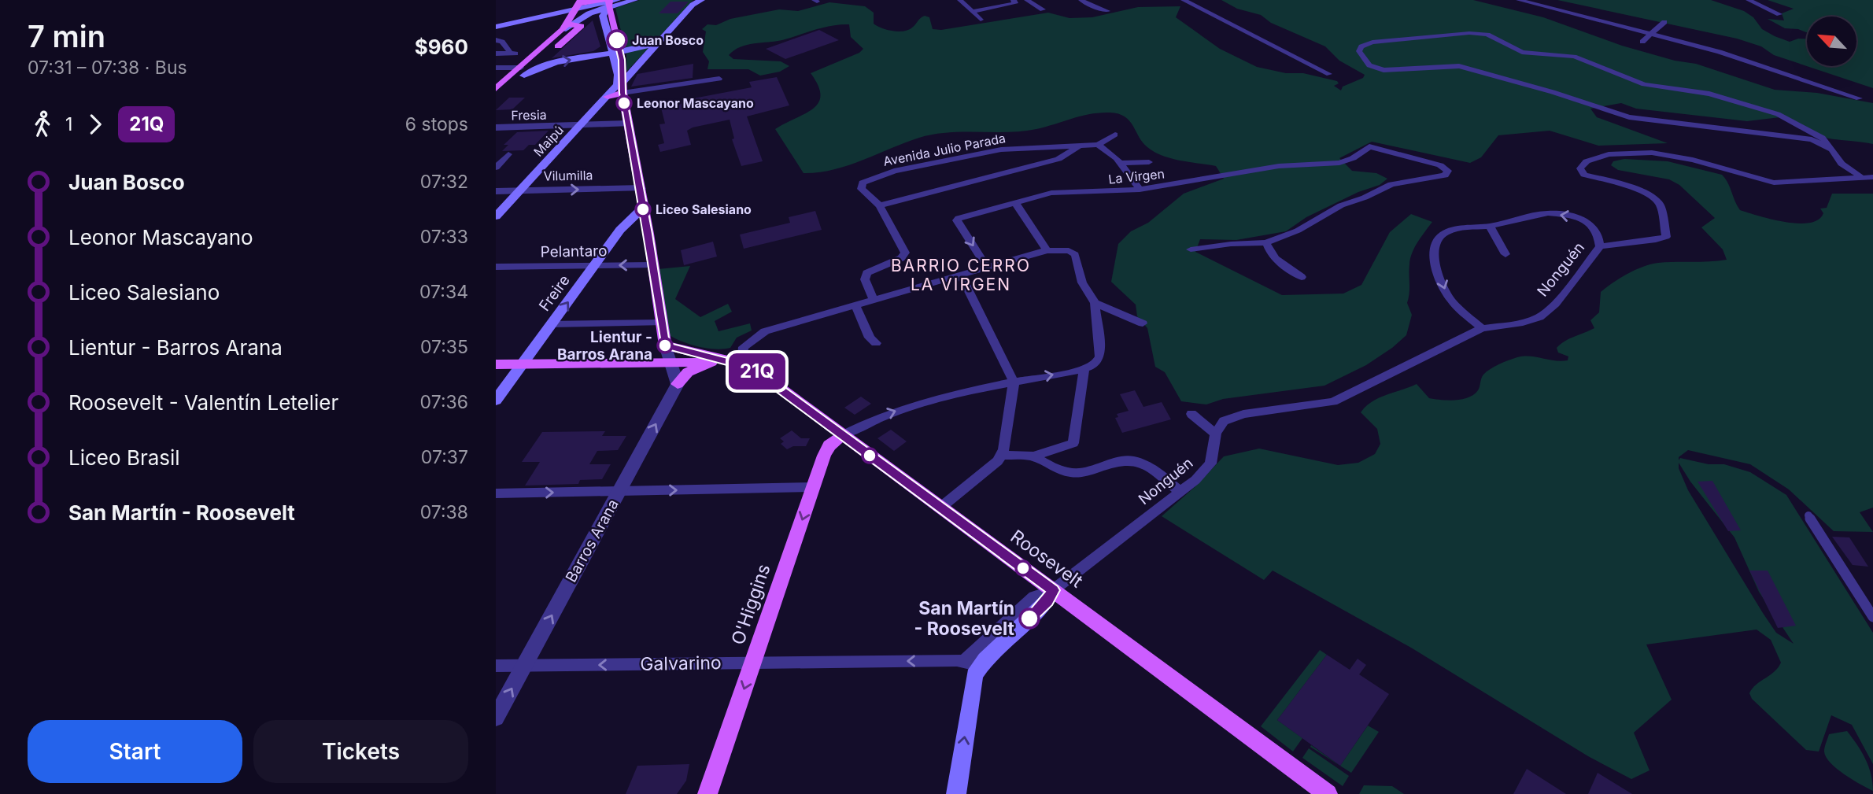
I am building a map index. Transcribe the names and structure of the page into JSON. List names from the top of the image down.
{
  "streets": {
    "main road": [
      "Maipú",
      "Freire",
      "Roosevelt",
      "O'Higgins"
    ],
    "street": [
      "Fresia",
      "Avenida Julio Parada",
      "Vilumilla",
      "La Virgen",
      "Pelantaro",
      "Nonguén",
      "Barros Arana",
      "Galvarino"
    ]
  },
  "crossings": [
    ["Fresia", "Maipú"],
    ["Maipú", "Vilumilla"],
    ["Pelantaro", "Freire"],
    ["Nonguén", "Roosevelt"],
    ["Freire", "Roosevelt"],
    ["Barros Arana", "Galvarino"],
    ["Roosevelt", "O'Higgins"],
    ["O'Higgins", "Galvarino"]
  ],
  "one_way": [
    "Vilumilla",
    "Barros Arana",
    "O'Higgins",
    "Galvarino"
  ],
  "districts": ["BARRIO CERRO LA VIRGEN"],
  "places": [
    "Juan Bosco",
    "Leonor Mascayano",
    "Liceo Salesiano",
    "Lientur - Barros Arana",
    "San Martín - Roosevelt"
  ],
  "lines": ["bus line 21Q"],
  "north": "top left",
  "page": {
    "heading": ["7 min", "07:31 – 07:38 · Bus", "$960"],
    "on_map": "21Q",
    "legs": ["1", "21Q", "6 stops"],
    "list": [
      {
        "name": "Juan Bosco",
        "value": "07:32"
      },
      {
        "name": "Leonor Mascayano",
        "value": "07:33"
      },
      {
        "name": "Liceo Salesiano",
        "value": "07:34"
      },
      {
        "name": "Lientur - Barros Arana",
        "value": "07:35"
      },
      {
        "name": "Roosevelt - Valentín Letelier",
        "value": "07:36"
      },
      {
        "name": "Liceo Brasil",
        "value": "07:37"
      },
      {
        "name": "San Martín - Roosevelt",
        "value": "07:38"
      }
    ],
    "buttons": ["Start", "Tickets"]
  }
}
